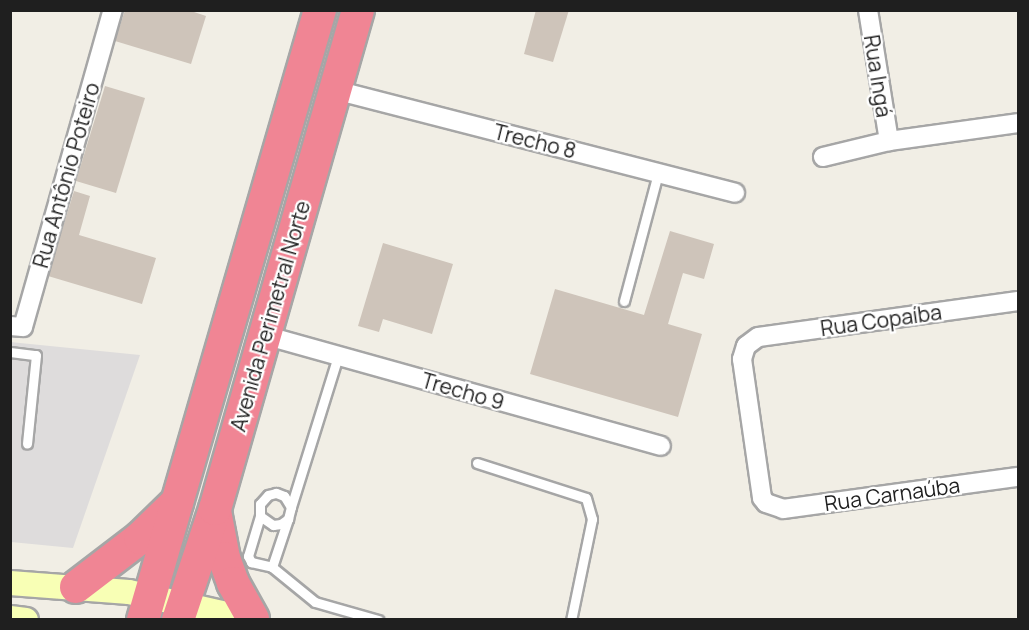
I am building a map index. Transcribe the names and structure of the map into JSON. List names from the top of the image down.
{
  "streets": {
    "highway": ["Avenida Perimetral Norte"],
    "street": [
      "Rua Ingá",
      "Trecho 8",
      "Rua Antônio Poteiro",
      "Rua Copaíba",
      "Trecho 9",
      "Rua Carnaúba"
    ]
  },
  "crossings": [
    ["Trecho 8", "Avenida Perimetral Norte"],
    ["Avenida Perimetral Norte", "Trecho 9"],
    ["Rua Copaíba", "Rua Carnaúba"]
  ]
}
